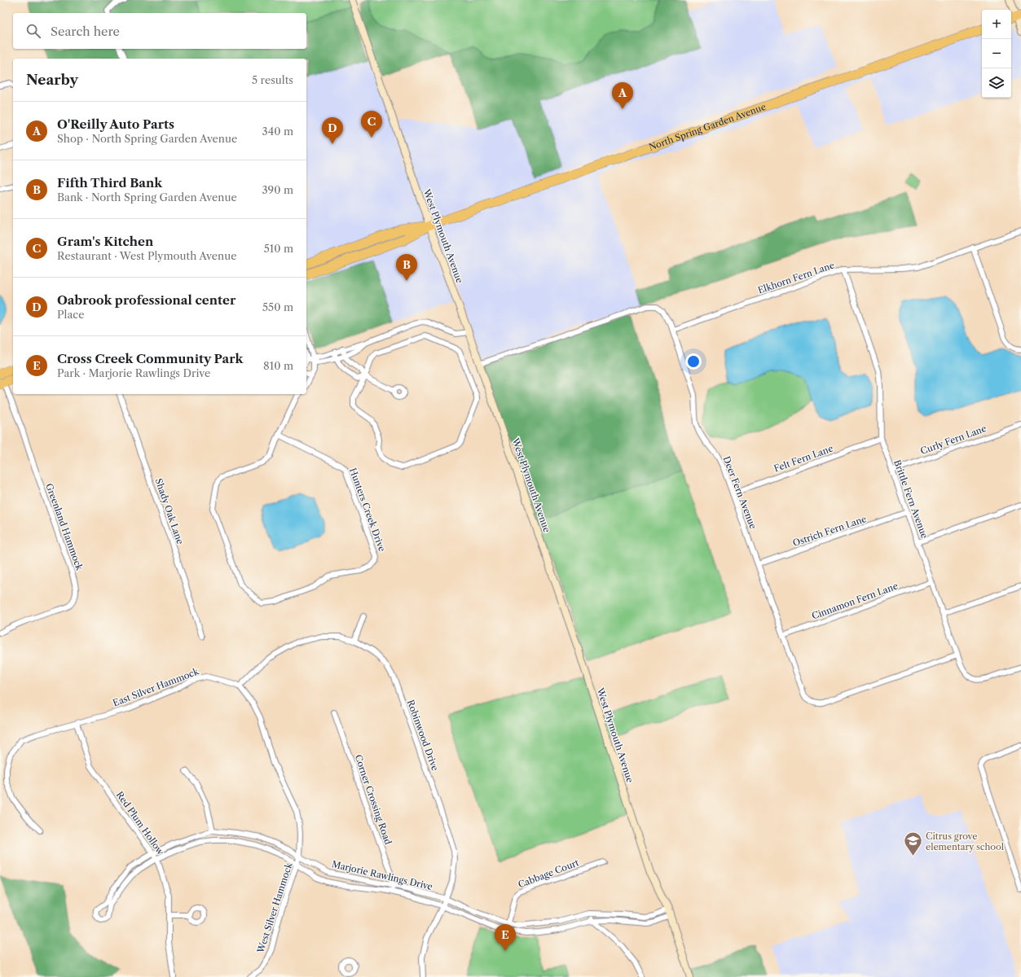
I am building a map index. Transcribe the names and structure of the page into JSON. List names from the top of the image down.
{
  "streets": {
    "highway": ["North Spring Garden Avenue"],
    "street": [
      "West Plymouth Avenue",
      "Elkhorn Fern Lane",
      "Curly Fern Lane",
      "Felt Fern Lane",
      "Deer Fern Avenue",
      "Brittle Fern Avenue",
      "Hunters Creek Drive",
      "Shady Oak Lane",
      "Greenland Hammock",
      "Ostrich Fern Lane",
      "Cinnamon Fern Lane",
      "East Silver Hammock",
      "Robinwood Drive",
      "Corner Crossing Road",
      "Red Plum Hollow",
      "Cabbage Court",
      "Marjorie Rawlings Drive",
      "West Silver Hammock"
    ]
  },
  "crossings": [
    ["North Spring Garden Avenue", "West Plymouth Avenue"],
    ["West Plymouth Avenue", "Deer Fern Avenue"],
    ["West Plymouth Avenue", "Marjorie Rawlings Drive"],
    ["Elkhorn Fern Lane", "Deer Fern Avenue"],
    ["Elkhorn Fern Lane", "Brittle Fern Avenue"],
    ["Curly Fern Lane", "Brittle Fern Avenue"],
    ["Felt Fern Lane", "Deer Fern Avenue"],
    ["Felt Fern Lane", "Brittle Fern Avenue"],
    ["Deer Fern Avenue", "Brittle Fern Avenue"],
    ["Deer Fern Avenue", "Ostrich Fern Lane"],
    ["Deer Fern Avenue", "Cinnamon Fern Lane"],
    ["Brittle Fern Avenue", "Ostrich Fern Lane"],
    ["Brittle Fern Avenue", "Cinnamon Fern Lane"],
    ["East Silver Hammock", "Robinwood Drive"],
    ["East Silver Hammock", "Red Plum Hollow"],
    ["East Silver Hammock", "Marjorie Rawlings Drive"],
    ["East Silver Hammock", "West Silver Hammock"],
    ["Robinwood Drive", "Marjorie Rawlings Drive"],
    ["Corner Crossing Road", "Marjorie Rawlings Drive"],
    ["Red Plum Hollow", "Marjorie Rawlings Drive"],
    ["Cabbage Court", "Marjorie Rawlings Drive"],
    ["Marjorie Rawlings Drive", "West Silver Hammock"]
  ],
  "places": {
    "school or university": ["Citrus grove elementary school"]
  },
  "page": {
    "map_buttons": ["+", "−"],
    "search": "Search here",
    "heading": ["Nearby", "5 results"],
    "pins": [
      "A",
      "C",
      "D",
      "B",
      "E"
    ],
    "list": [
      {
        "mark": "A",
        "name": "O'Reilly Auto Parts",
        "note": "Shop · North Spring Garden Avenue",
        "value": "340 m"
      },
      {
        "mark": "B",
        "name": "Fifth Third Bank",
        "note": "Bank · North Spring Garden Avenue",
        "value": "390 m"
      },
      {
        "mark": "C",
        "name": "Gram's Kitchen",
        "note": "Restaurant · West Plymouth Avenue",
        "value": "510 m"
      },
      {
        "mark": "D",
        "name": "Oabrook professional center",
        "note": "Place",
        "value": "550 m"
      },
      {
        "mark": "E",
        "name": "Cross Creek Community Park",
        "note": "Park · Marjorie Rawlings Drive",
        "value": "810 m"
      }
    ]
  }
}
